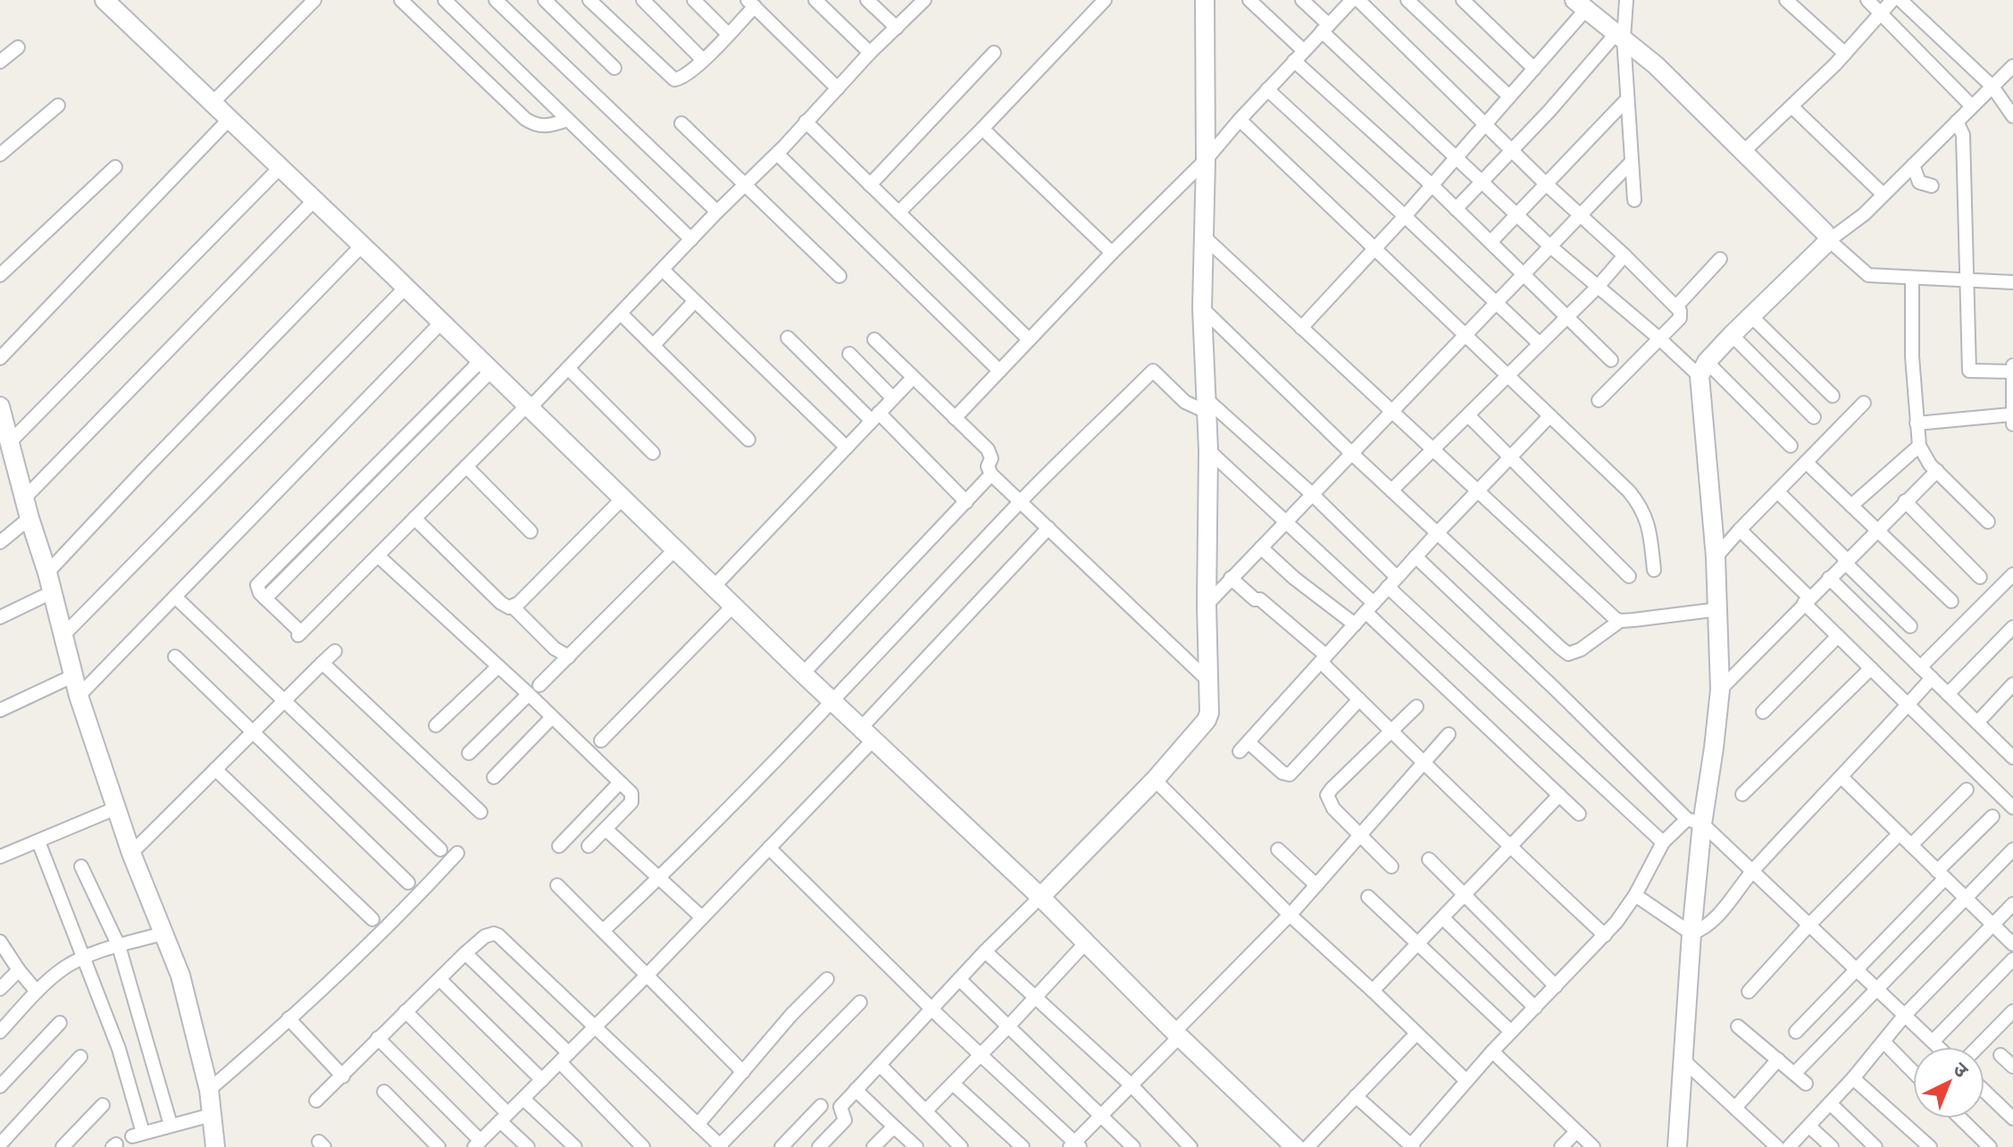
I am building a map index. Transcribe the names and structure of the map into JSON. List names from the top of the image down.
{
  "north": "top right"
}
